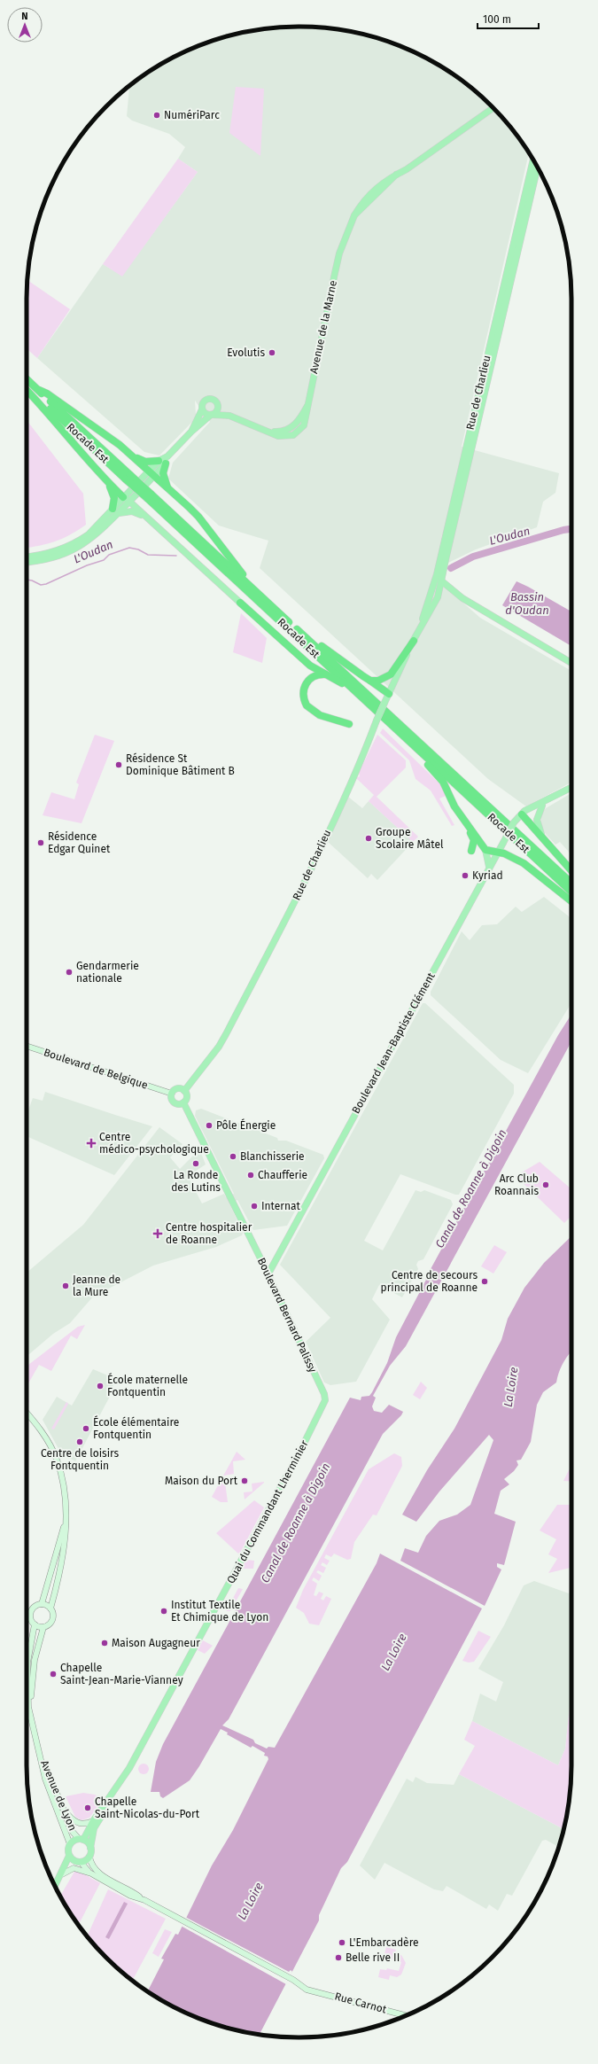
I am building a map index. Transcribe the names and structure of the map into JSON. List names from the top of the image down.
{
  "streets": {
    "highway": ["Rocade Est"],
    "main road": [
      "Avenue de la Marne",
      "Rue de Charlieu",
      "Boulevard Jean-Baptiste Clément",
      "Boulevard de Belgique",
      "Boulevard Bernard Palissy",
      "Quai du Commandant Lherminier",
      "Avenue de Lyon",
      "Rue Carnot"
    ]
  },
  "crossings": [
    ["Rue de Charlieu", "Boulevard de Belgique"],
    ["Rue de Charlieu", "Boulevard Bernard Palissy"],
    ["Boulevard Jean-Baptiste Clément", "Boulevard Bernard Palissy"],
    ["Boulevard de Belgique", "Boulevard Bernard Palissy"],
    ["Boulevard Bernard Palissy", "Quai du Commandant Lherminier"],
    ["Quai du Commandant Lherminier", "Avenue de Lyon"]
  ],
  "water": [
    "L'Oudan",
    "Bassin d'Oudan",
    "Canal de Roanne à Digoin",
    "La Loire"
  ],
  "places": {
    "other": [
      "NumériParc",
      "Evolutis",
      "Résidence St Dominique Bâtiment B",
      "Groupe Scolaire Mâtel",
      "Résidence Edgar Quinet",
      "Kyriad",
      "Gendarmerie nationale",
      "Pôle Énergie",
      "Blanchisserie",
      "La Ronde des Lutins",
      "Chaufferie",
      "Arc Club Roannais",
      "Internat",
      "Centre de secours principal de Roanne",
      "Jeanne de la Mure",
      "École maternelle Fontquentin",
      "École élémentaire Fontquentin",
      "Centre de loisirs Fontquentin",
      "Maison du Port",
      "Institut Textile Et Chimique de Lyon",
      "Maison Augagneur",
      "Chapelle Saint-Jean-Marie-Vianney",
      "Chapelle Saint-Nicolas-du-Port",
      "L'Embarcadère",
      "Belle rive II"
    ],
    "health": ["Centre médico-psychologique", "Centre hospitalier de Roanne"]
  },
  "scale_bar": "100 m",
  "north": "top"
}
